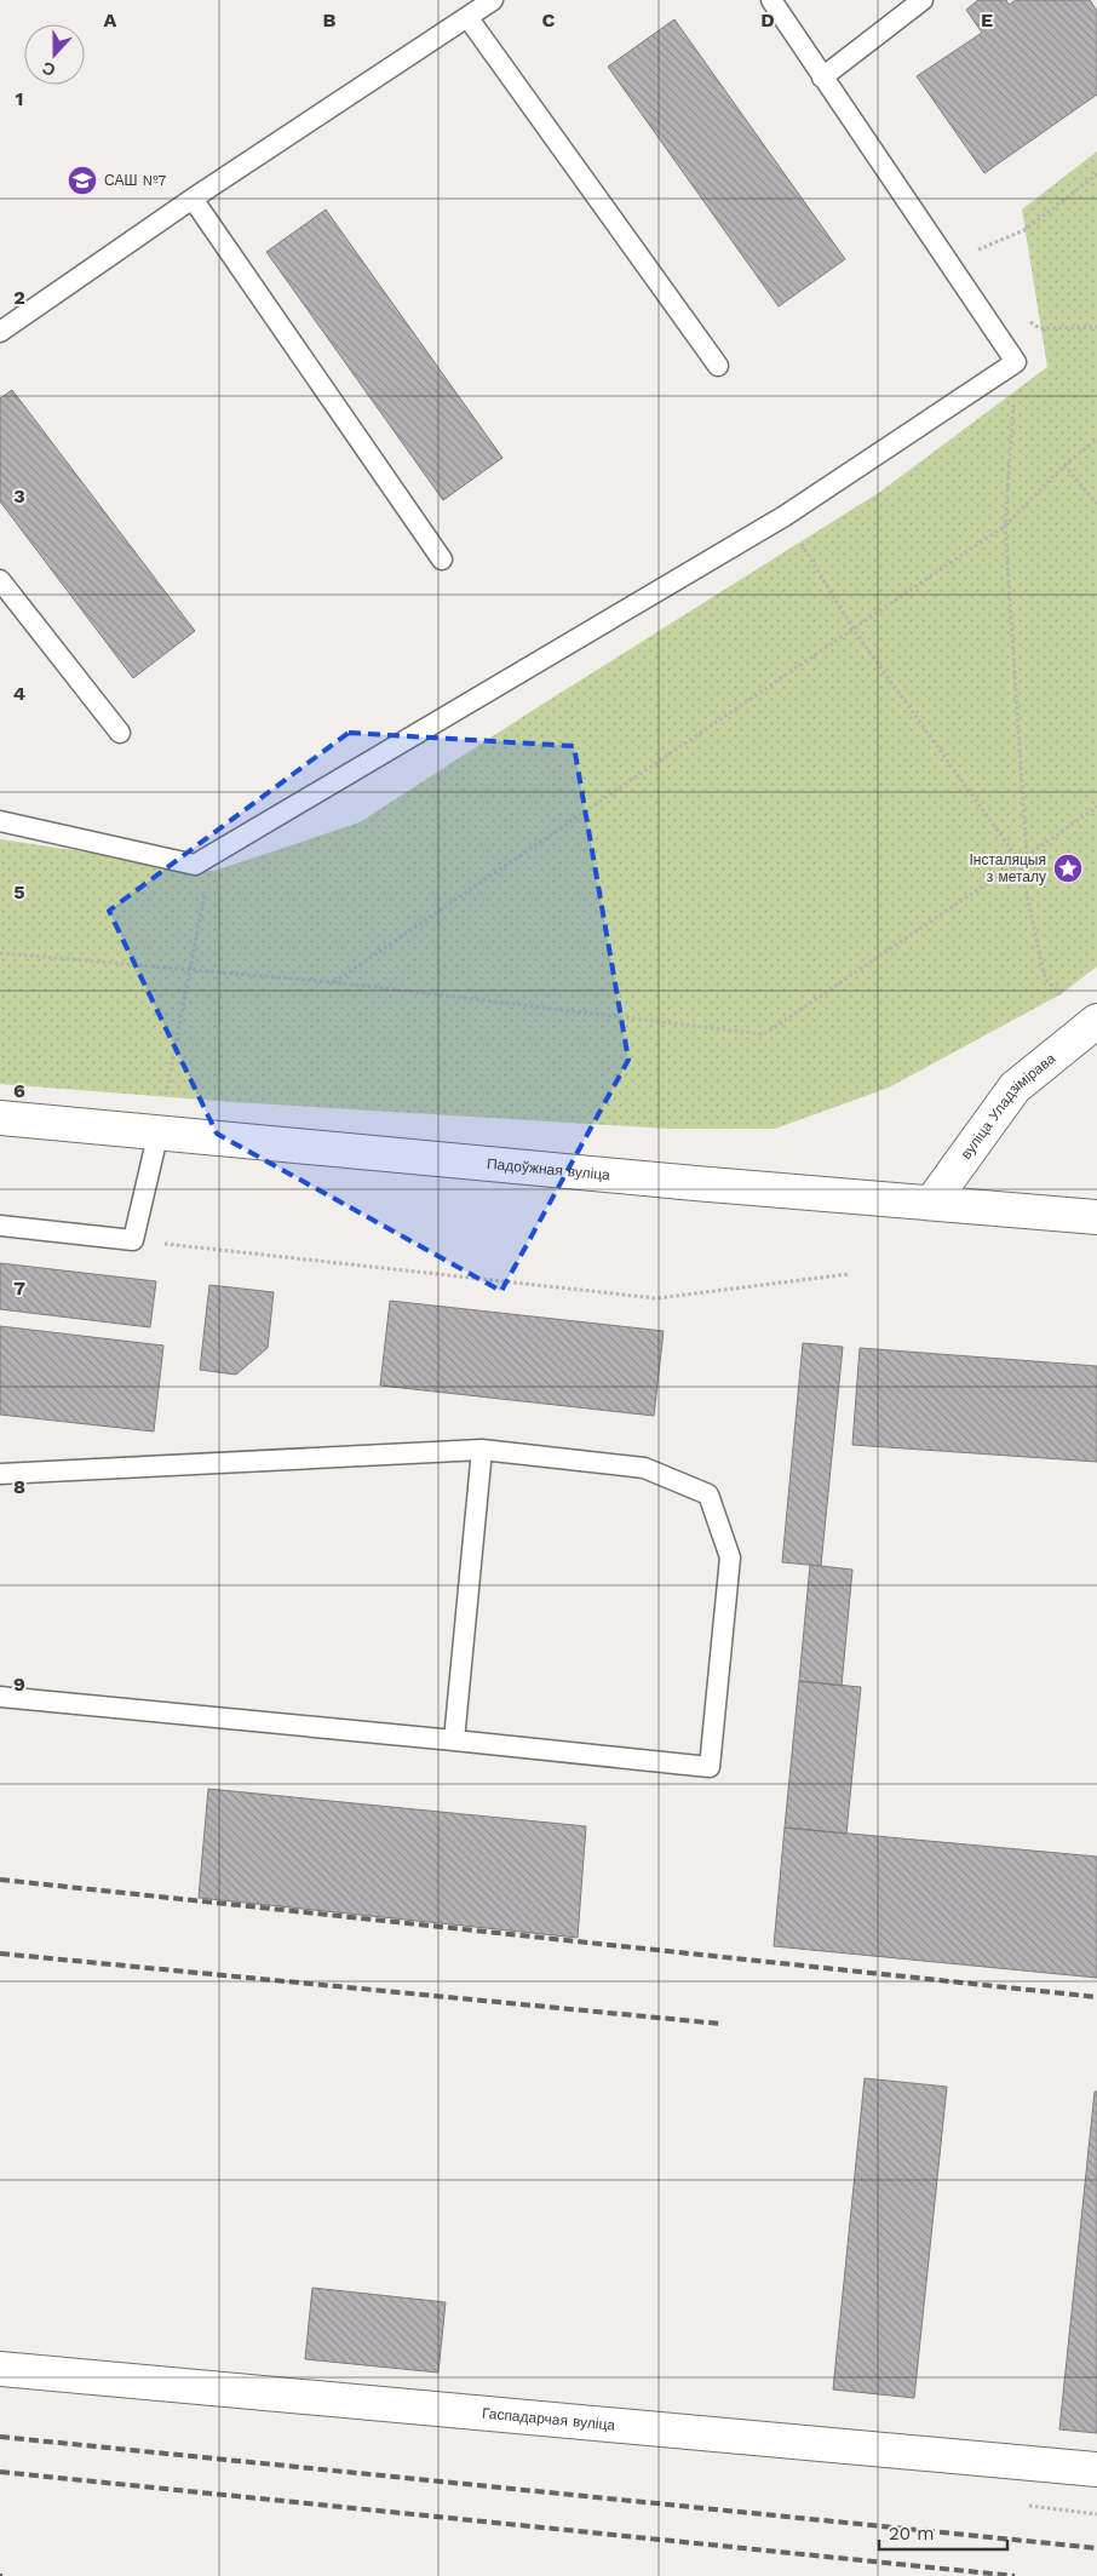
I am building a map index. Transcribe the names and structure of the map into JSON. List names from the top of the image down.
{
  "streets": {
    "main road": ["вуліца Уладзімірава", "Падоўжная вуліца", "Гаспадарчая вуліца"]
  },
  "crossings": [
    ["вуліца Уладзімірава", "Падоўжная вуліца"]
  ],
  "places": {
    "school or university": ["САШ №7"],
    "place": ["Інсталяцыя з металу"]
  },
  "scale_bar": "20 m",
  "north": "bottom",
  "grid": {
    "columns": [
      "A",
      "B",
      "C",
      "D",
      "E"
    ],
    "rows": [
      "1",
      "2",
      "3",
      "4",
      "5",
      "6",
      "7",
      "8",
      "9"
    ]
  }
}
